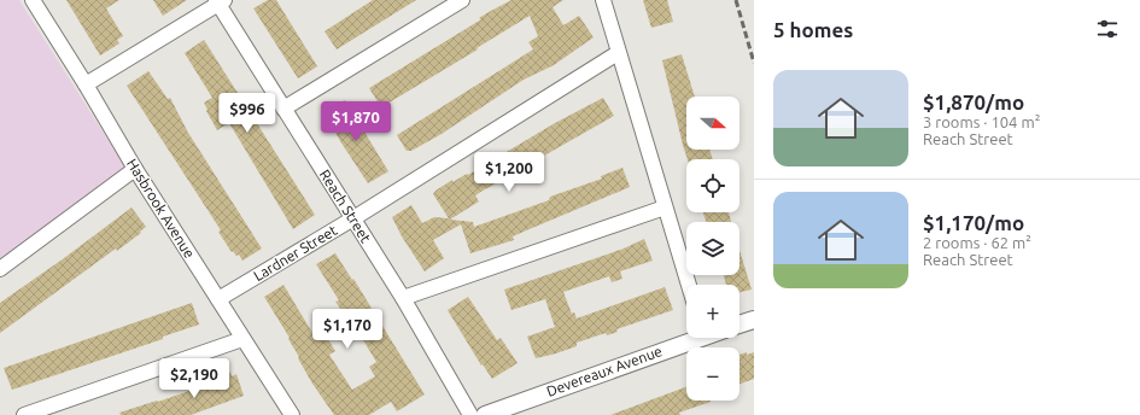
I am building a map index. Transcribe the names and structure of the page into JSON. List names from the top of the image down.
{
  "streets": {
    "street": [
      "Reach Street",
      "Hasbrook Avenue",
      "Lardner Street",
      "Devereaux Avenue"
    ]
  },
  "crossings": [
    ["Reach Street", "Lardner Street"],
    ["Hasbrook Avenue", "Lardner Street"]
  ],
  "north": "right",
  "page": {
    "heading": "5 homes",
    "list": [
      {
        "name": "$1,870/mo",
        "note": "3 rooms · 104 m² · Reach Street"
      },
      {
        "name": "$1,170/mo",
        "note": "2 rooms · 62 m² · Reach Street"
      }
    ],
    "price": [
      "$996",
      "$1,870",
      "$1,200",
      "$1,170",
      "$2,190"
    ],
    "map_buttons": ["+", "−"]
  }
}
